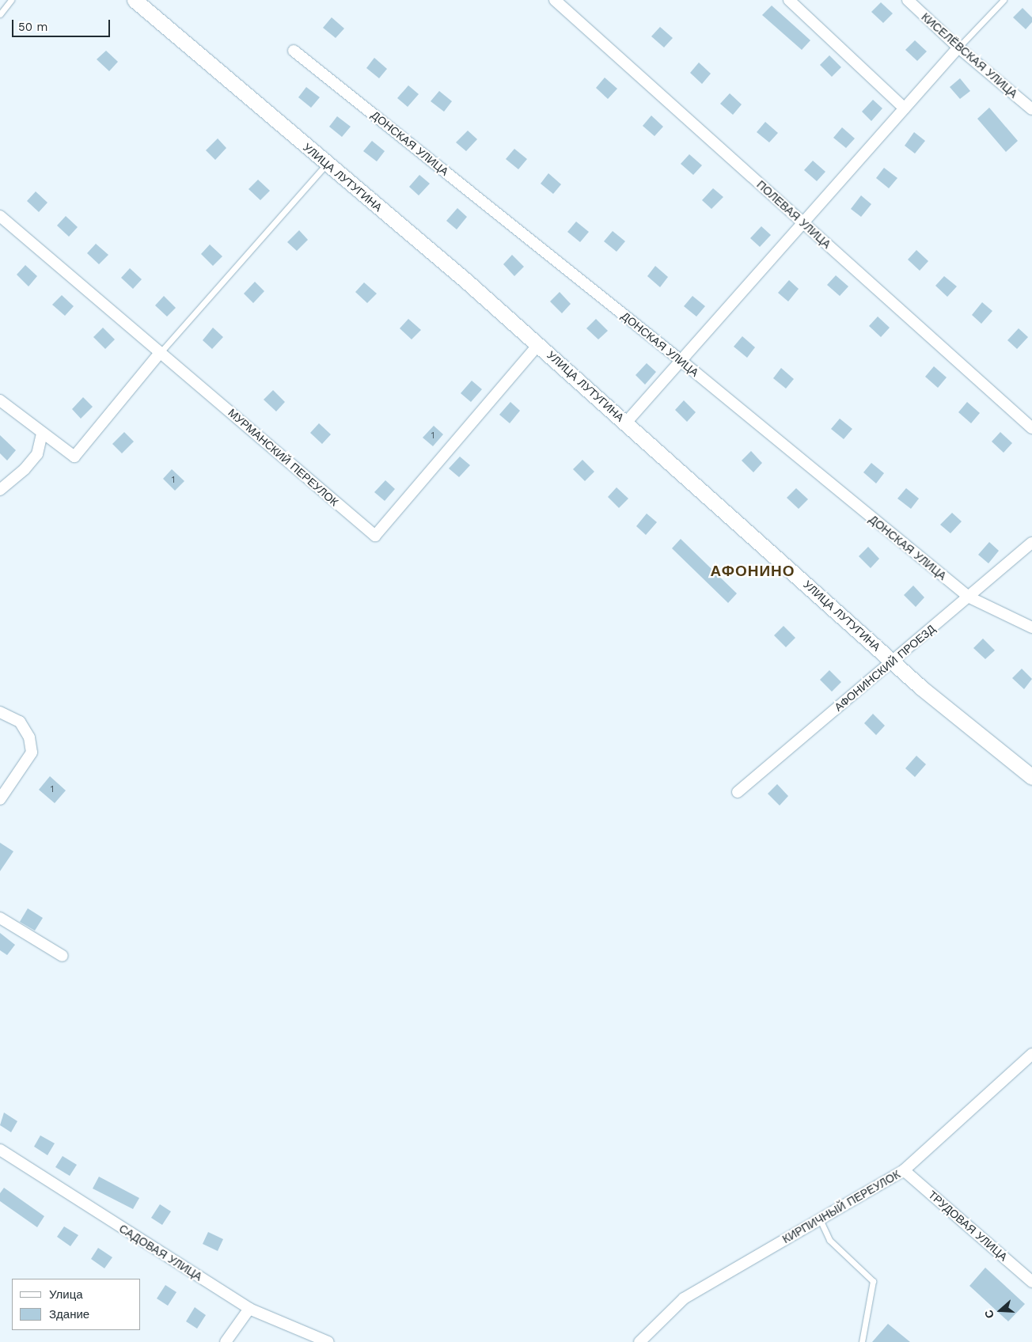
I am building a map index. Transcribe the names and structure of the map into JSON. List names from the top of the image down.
{
  "streets": {
    "main road": ["УЛИЦА ЛУТУГИНА"],
    "street": [
      "КИСЕЛЁВСКАЯ УЛИЦА",
      "ДОНСКАЯ УЛИЦА",
      "ПОЛЕВАЯ УЛИЦА",
      "МУРМАНСКИЙ ПЕРЕУЛОК",
      "АФОНИНСКИЙ ПРОЕЗД",
      "КИРПИЧНЫЙ ПЕРЕУЛОК",
      "ТРУДОВАЯ УЛИЦА",
      "САДОВАЯ УЛИЦА"
    ]
  },
  "crossings": [
    ["ДОНСКАЯ УЛИЦА", "АФОНИНСКИЙ ПРОЕЗД"],
    ["УЛИЦА ЛУТУГИНА", "МУРМАНСКИЙ ПЕРЕУЛОК"],
    ["УЛИЦА ЛУТУГИНА", "АФОНИНСКИЙ ПРОЕЗД"],
    ["КИРПИЧНЫЙ ПЕРЕУЛОК", "ТРУДОВАЯ УЛИЦА"]
  ],
  "districts": ["АФОНИНО"],
  "house_numbers": ["1", "1", "1"],
  "legend": ["Улица", "Здание"],
  "scale_bar": "50 m",
  "north": "left"
}
